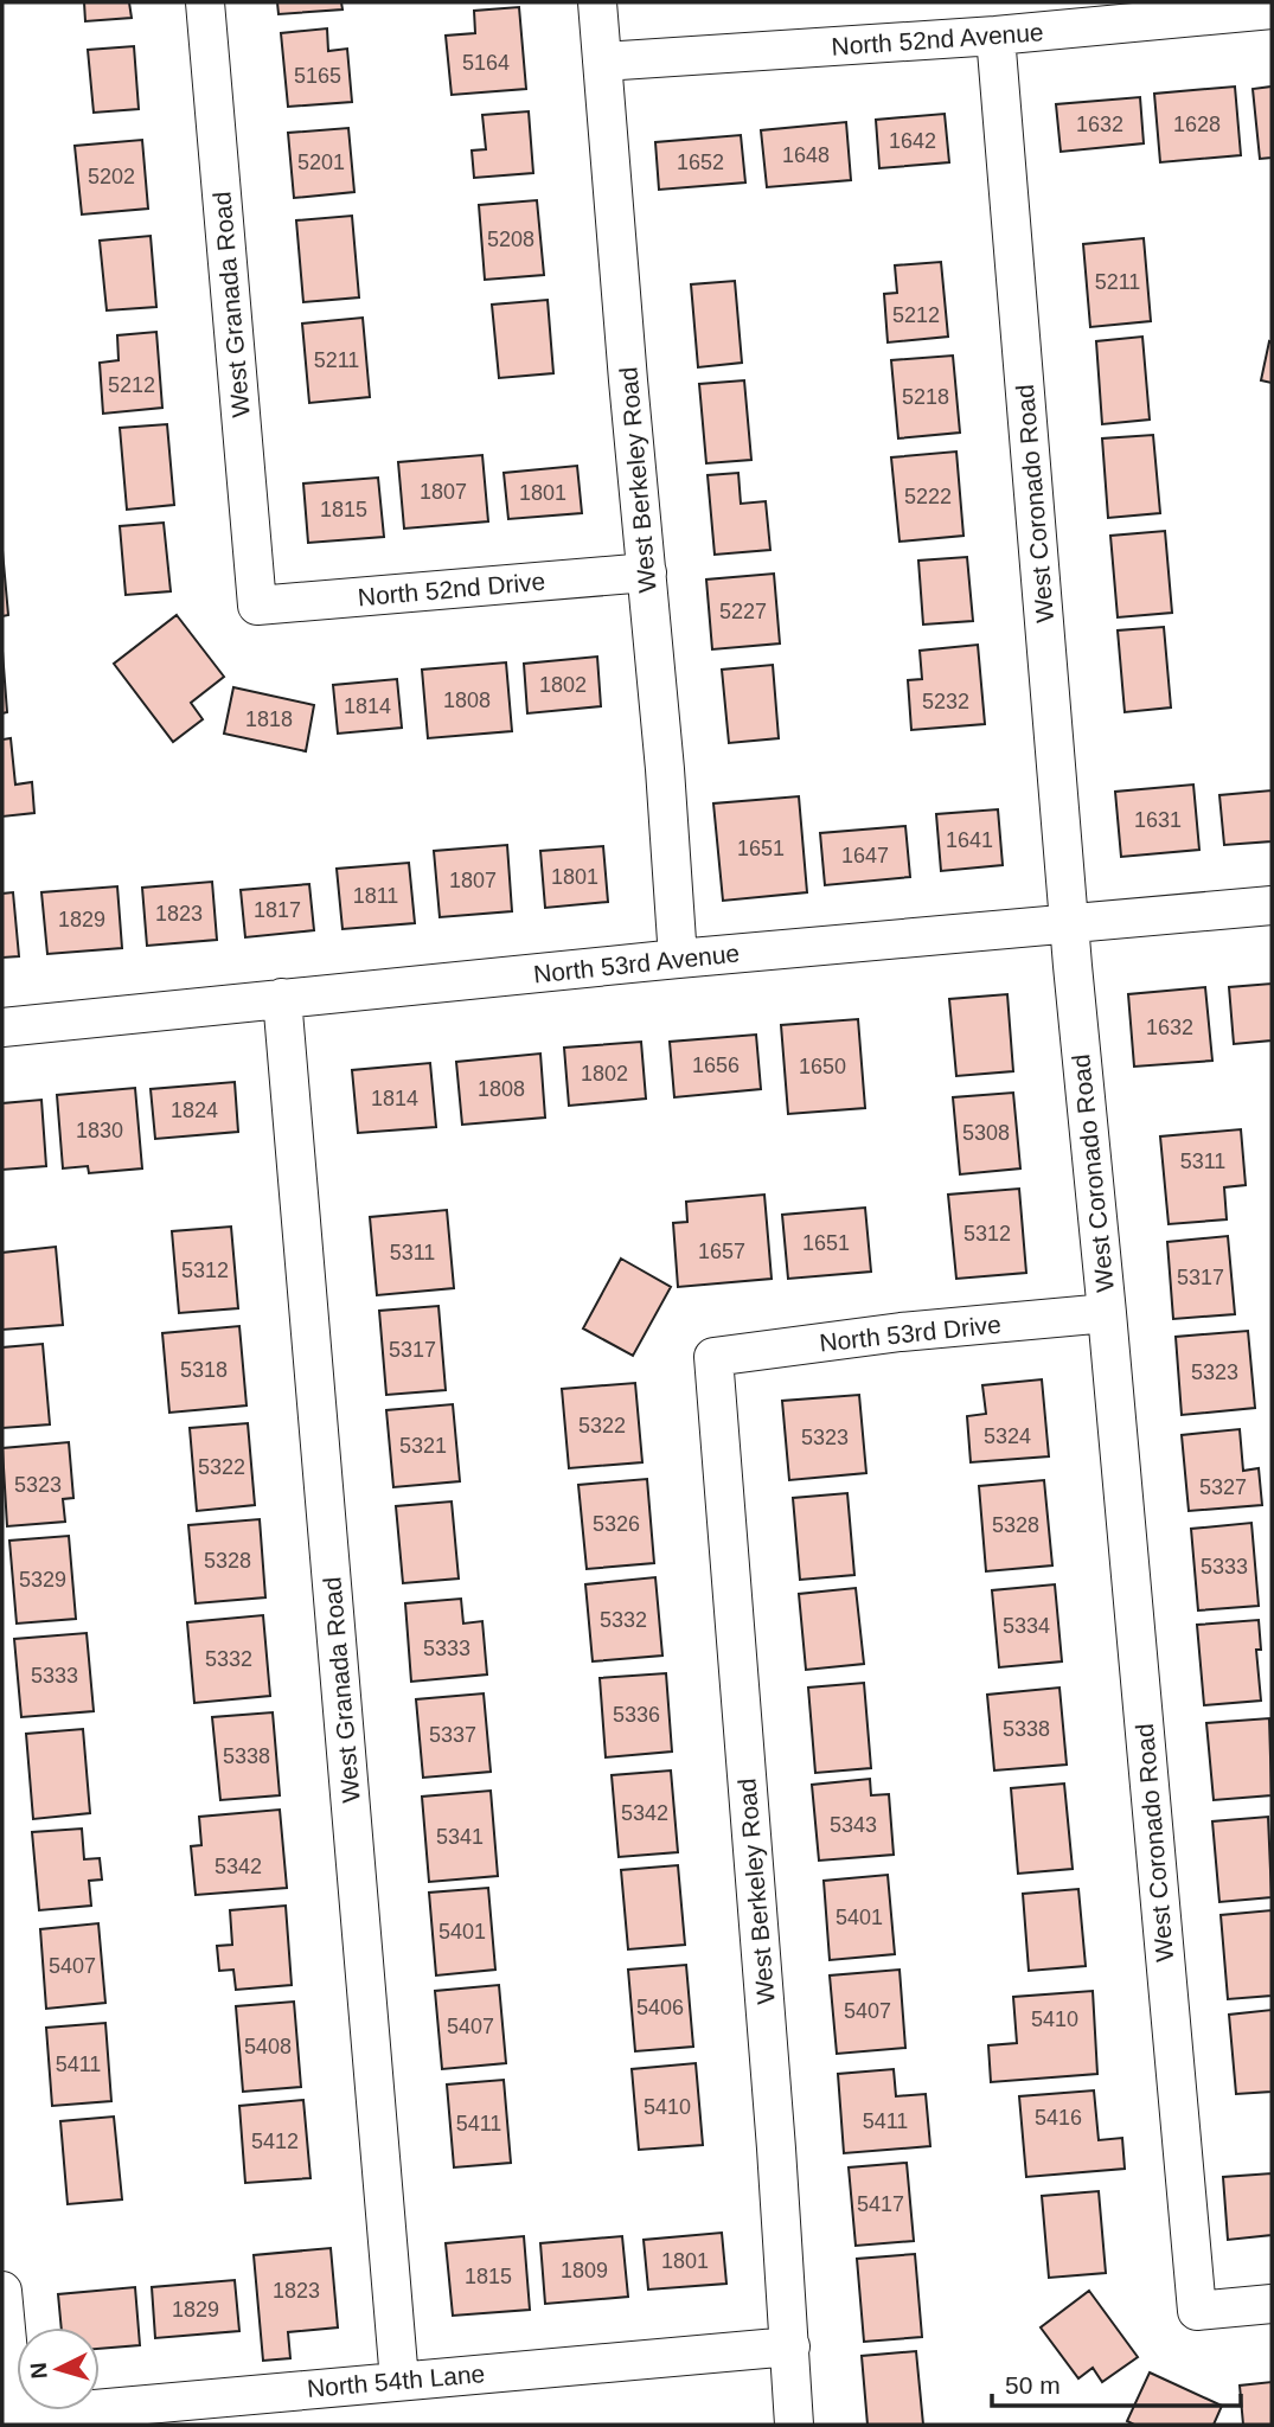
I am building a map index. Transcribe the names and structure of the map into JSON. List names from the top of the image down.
{
  "streets": {
    "street": [
      "North 52nd Avenue",
      "West Granada Road",
      "West Berkeley Road",
      "West Coronado Road",
      "North 52nd Drive",
      "North 53rd Avenue",
      "North 53rd Drive",
      "North 54th Lane"
    ]
  },
  "crossings": [
    ["North 52nd Avenue", "West Berkeley Road"],
    ["North 52nd Avenue", "West Coronado Road"],
    ["West Granada Road", "North 52nd Drive"],
    ["West Granada Road", "North 53rd Avenue"],
    ["West Granada Road", "North 54th Lane"],
    ["West Berkeley Road", "North 52nd Drive"],
    ["West Berkeley Road", "North 53rd Avenue"],
    ["West Berkeley Road", "North 53rd Drive"],
    ["West Berkeley Road", "North 54th Lane"],
    ["West Coronado Road", "North 53rd Avenue"],
    ["West Coronado Road", "North 53rd Drive"]
  ],
  "house_numbers": [
    "5164",
    "5165",
    "1632",
    "1628",
    "1642",
    "1648",
    "5201",
    "1652",
    "5202",
    "5208",
    "5211",
    "5212",
    "5211",
    "5212",
    "5218",
    "1807",
    "1801",
    "5222",
    "1815",
    "5227",
    "1802",
    "1808",
    "5232",
    "1814",
    "1818",
    "1631",
    "1641",
    "1651",
    "1647",
    "1801",
    "1807",
    "1811",
    "1817",
    "1823",
    "1829",
    "1632",
    "1656",
    "1650",
    "1802",
    "1808",
    "1814",
    "1824",
    "1830",
    "5308",
    "5311",
    "5312",
    "1651",
    "1657",
    "5311",
    "5312",
    "5317",
    "5317",
    "5318",
    "5323",
    "5322",
    "5324",
    "5323",
    "5321",
    "5322",
    "5323",
    "5327",
    "5326",
    "5328",
    "5328",
    "5333",
    "5329",
    "5332",
    "5334",
    "5333",
    "5332",
    "5333",
    "5336",
    "5338",
    "5337",
    "5338",
    "5342",
    "5343",
    "5341",
    "5342",
    "5401",
    "5401",
    "5407",
    "5406",
    "5407",
    "5410",
    "5407",
    "5408",
    "5411",
    "5410",
    "5416",
    "5411",
    "5411",
    "5412",
    "5417",
    "1801",
    "1809",
    "1815",
    "1823",
    "1829"
  ],
  "scale_bar": "50 m",
  "north": "left"
}
